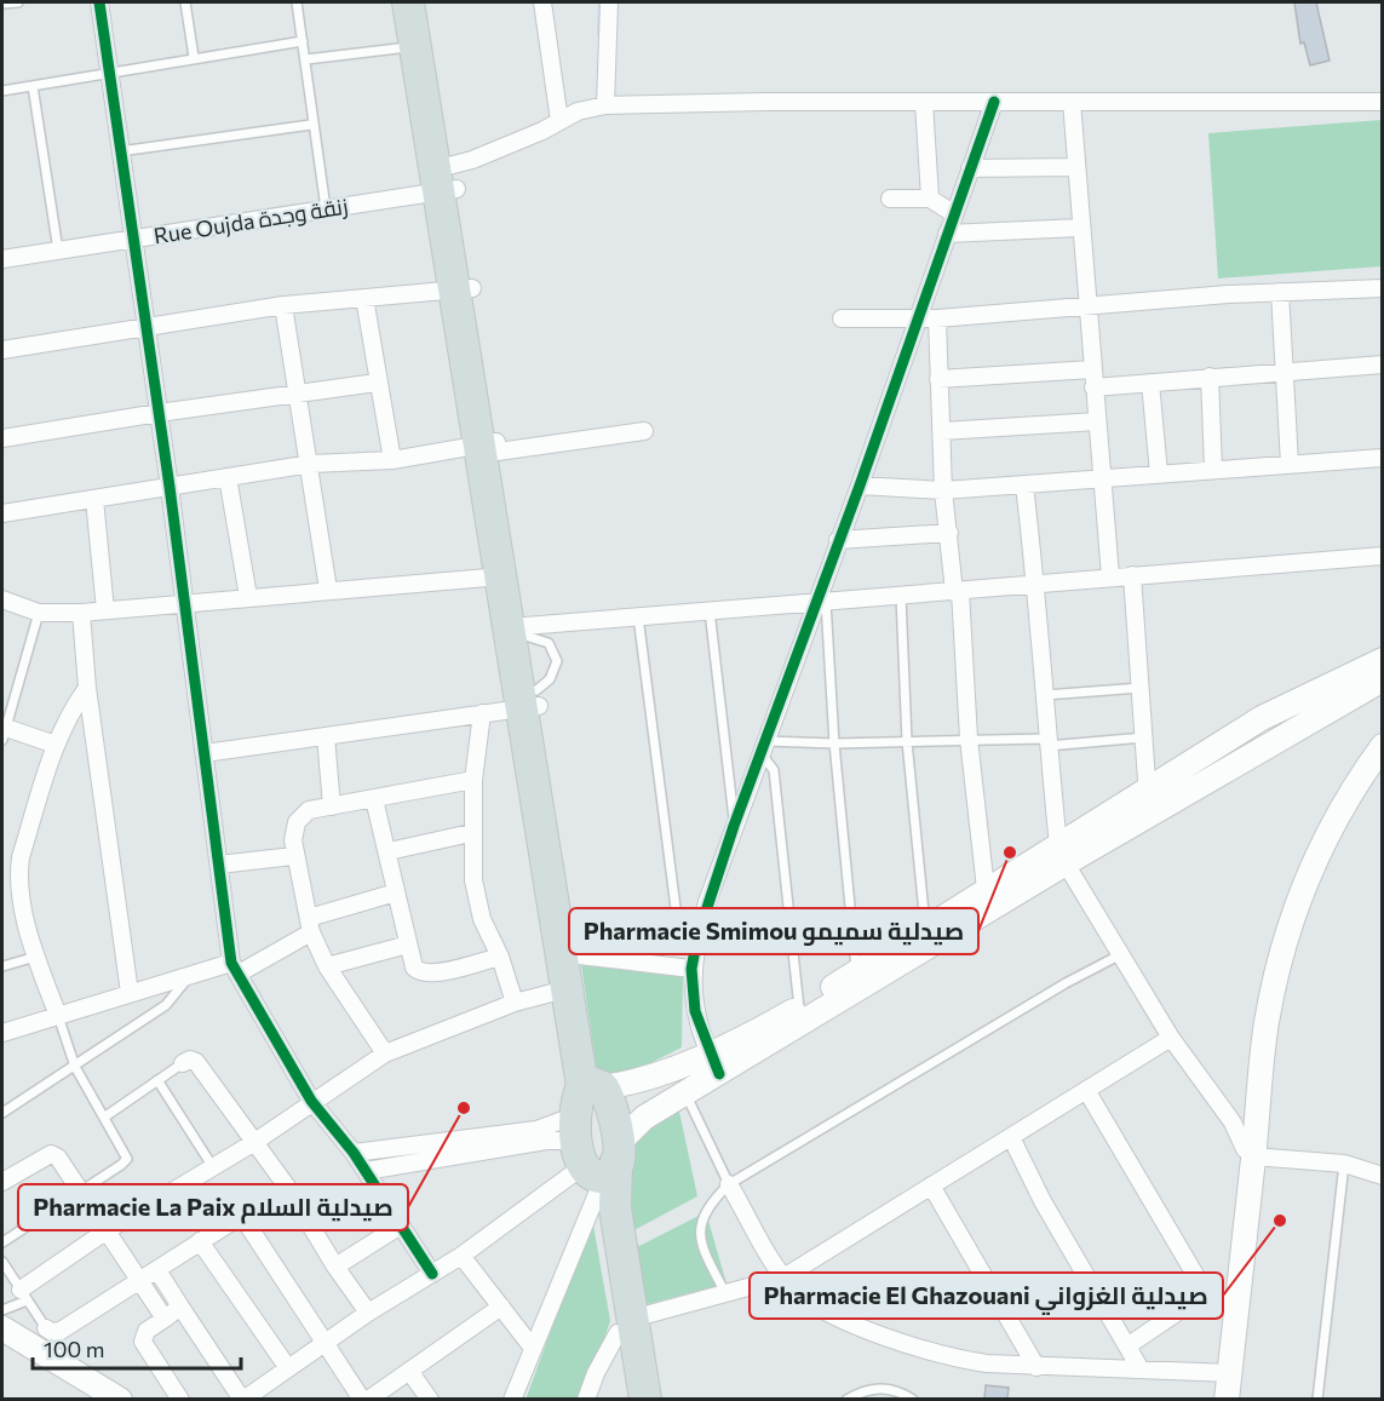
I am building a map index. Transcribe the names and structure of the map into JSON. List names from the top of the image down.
{
  "streets": {
    "street": ["Rue Oujda زنقة وجدة"]
  },
  "places": ["Pharmacie Smimou صيدلية سميمو", "Pharmacie La Paix صيدلية السلام", "Pharmacie El Ghazouani صيدلية الغزواني"],
  "scale_bar": "100 m"
}
